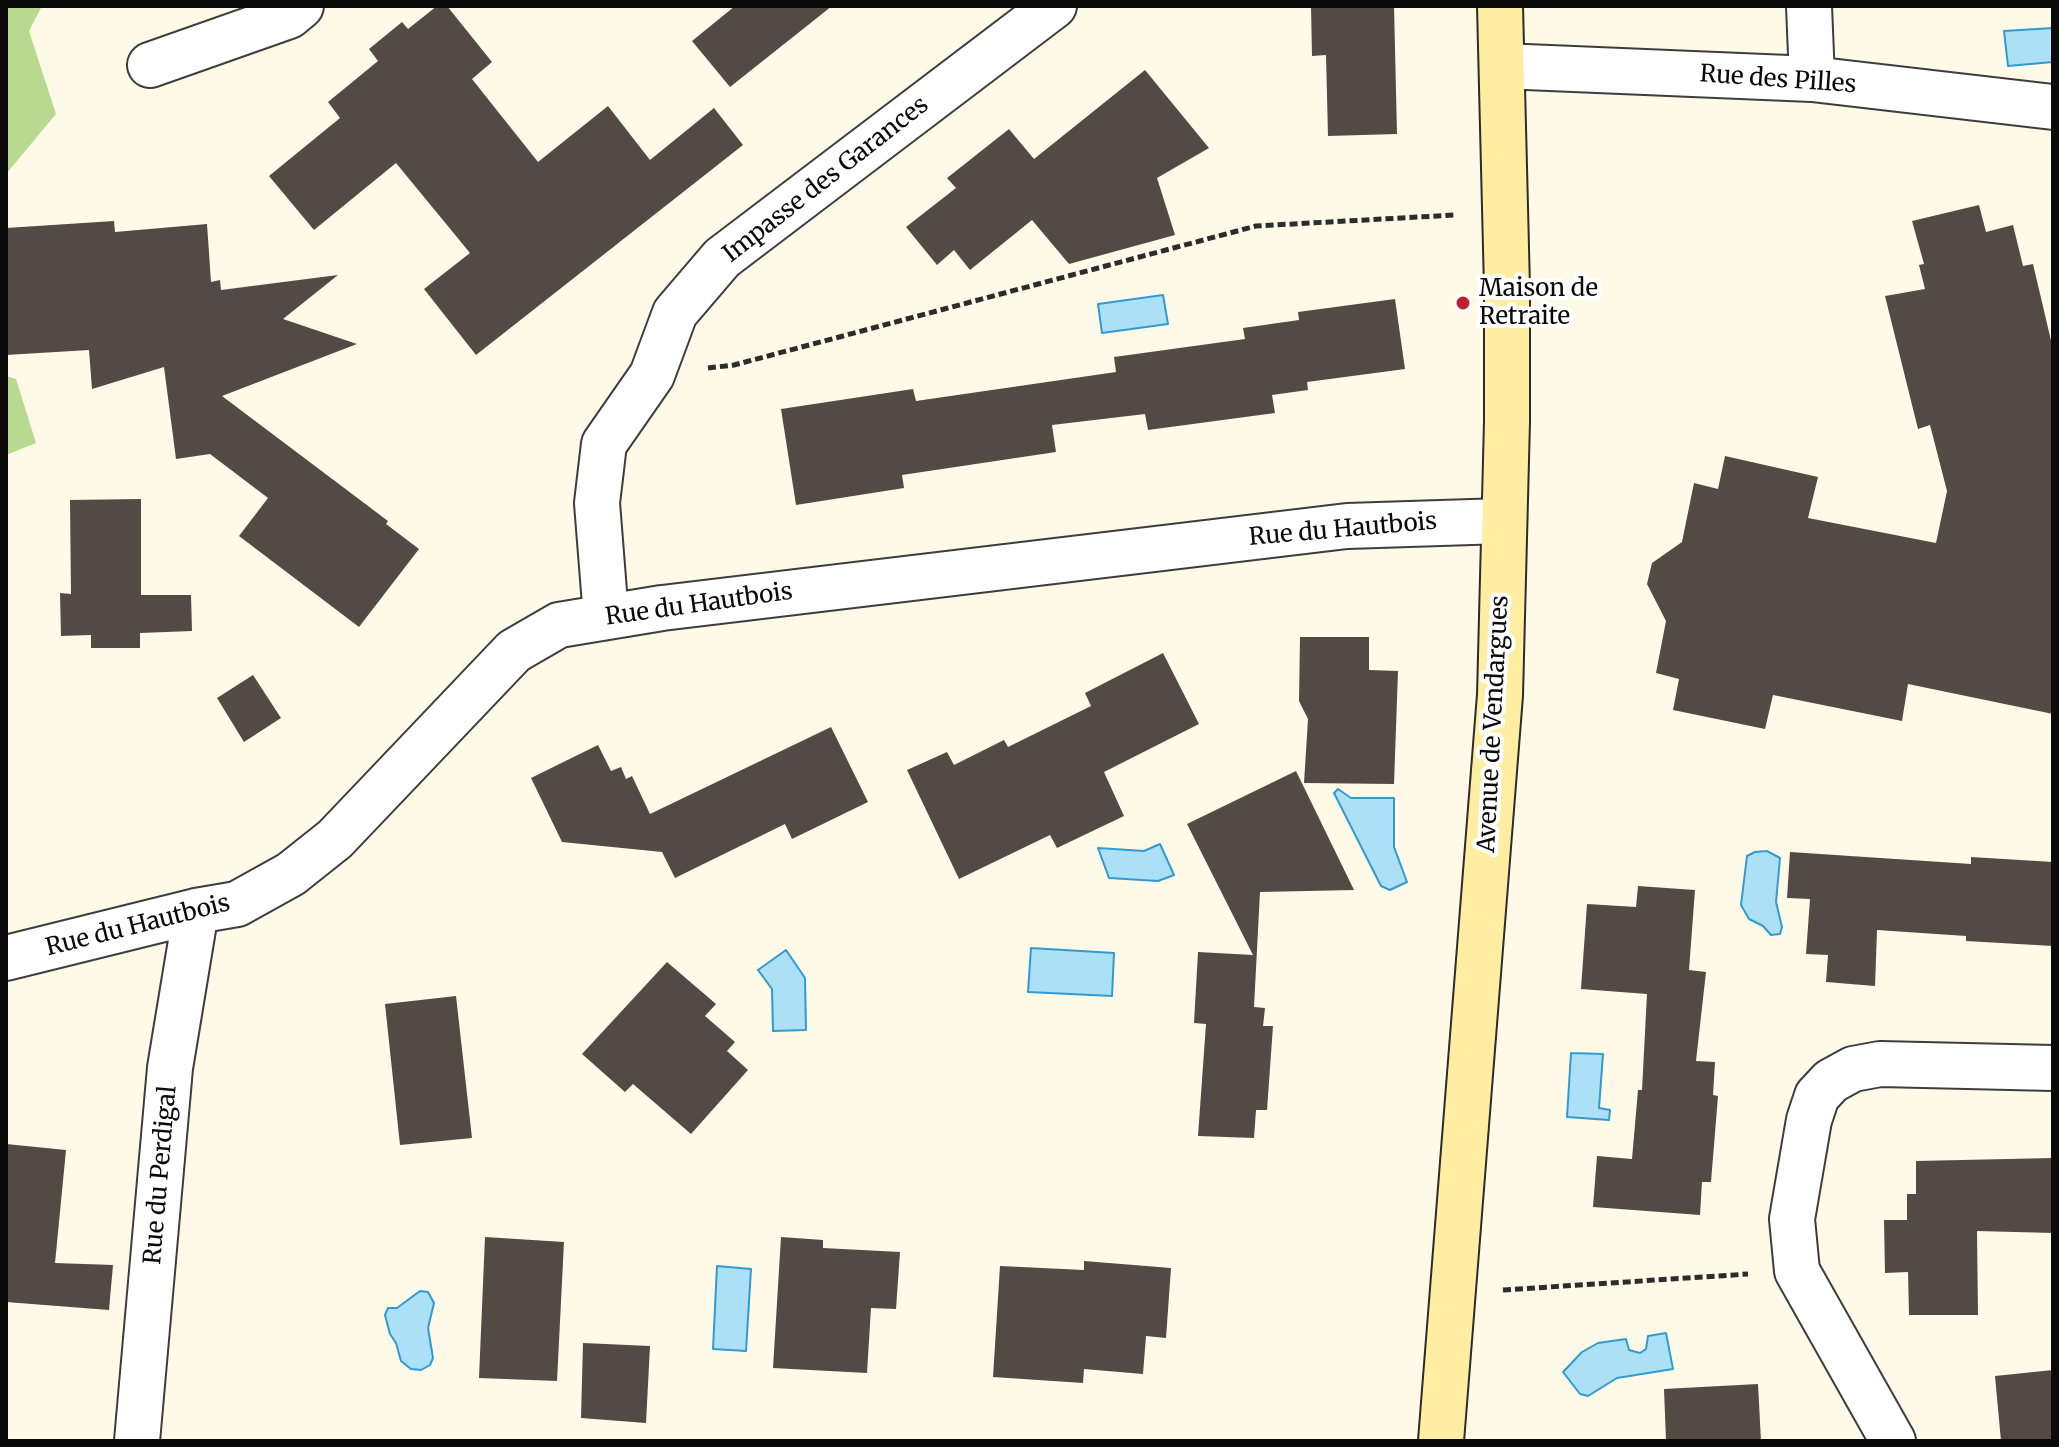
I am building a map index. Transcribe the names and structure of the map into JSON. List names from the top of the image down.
{
  "streets": {
    "street": [
      "Rue des Pilles",
      "Impasse des Garances",
      "Rue du Hautbois",
      "Avenue de Vendargues",
      "Rue du Perdigal"
    ]
  },
  "crossings": [
    ["Rue des Pilles", "Avenue de Vendargues"],
    ["Impasse des Garances", "Rue du Hautbois"],
    ["Rue du Hautbois", "Avenue de Vendargues"],
    ["Rue du Hautbois", "Rue du Perdigal"]
  ],
  "places": ["Maison de Retraite"]
}
